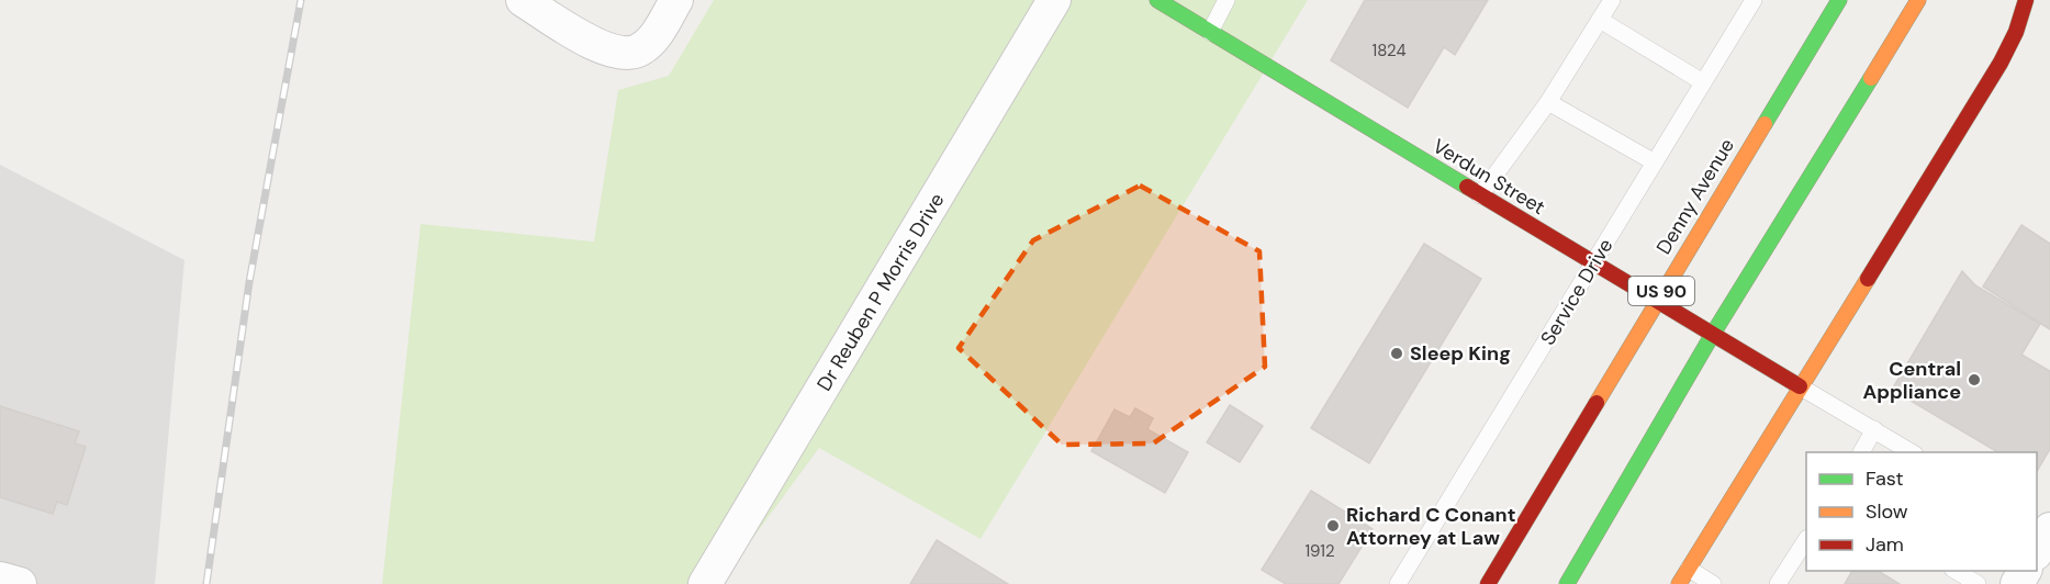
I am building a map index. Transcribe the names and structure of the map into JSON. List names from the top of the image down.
{
  "streets": {
    "street": [
      "Verdun Street",
      "Denny Avenue",
      "US 90",
      "Dr Reuben P Morris Drive"
    ],
    "lane": ["Service Drive"]
  },
  "crossings": [
    ["Verdun Street", "Denny Avenue"],
    ["Verdun Street", "Service Drive"]
  ],
  "places": ["Sleep King", "Central Appliance", "Richard C Conant Attorney at Law"],
  "house_numbers": ["1824", "1912"],
  "legend": ["Fast", "Slow", "Jam"]
}
